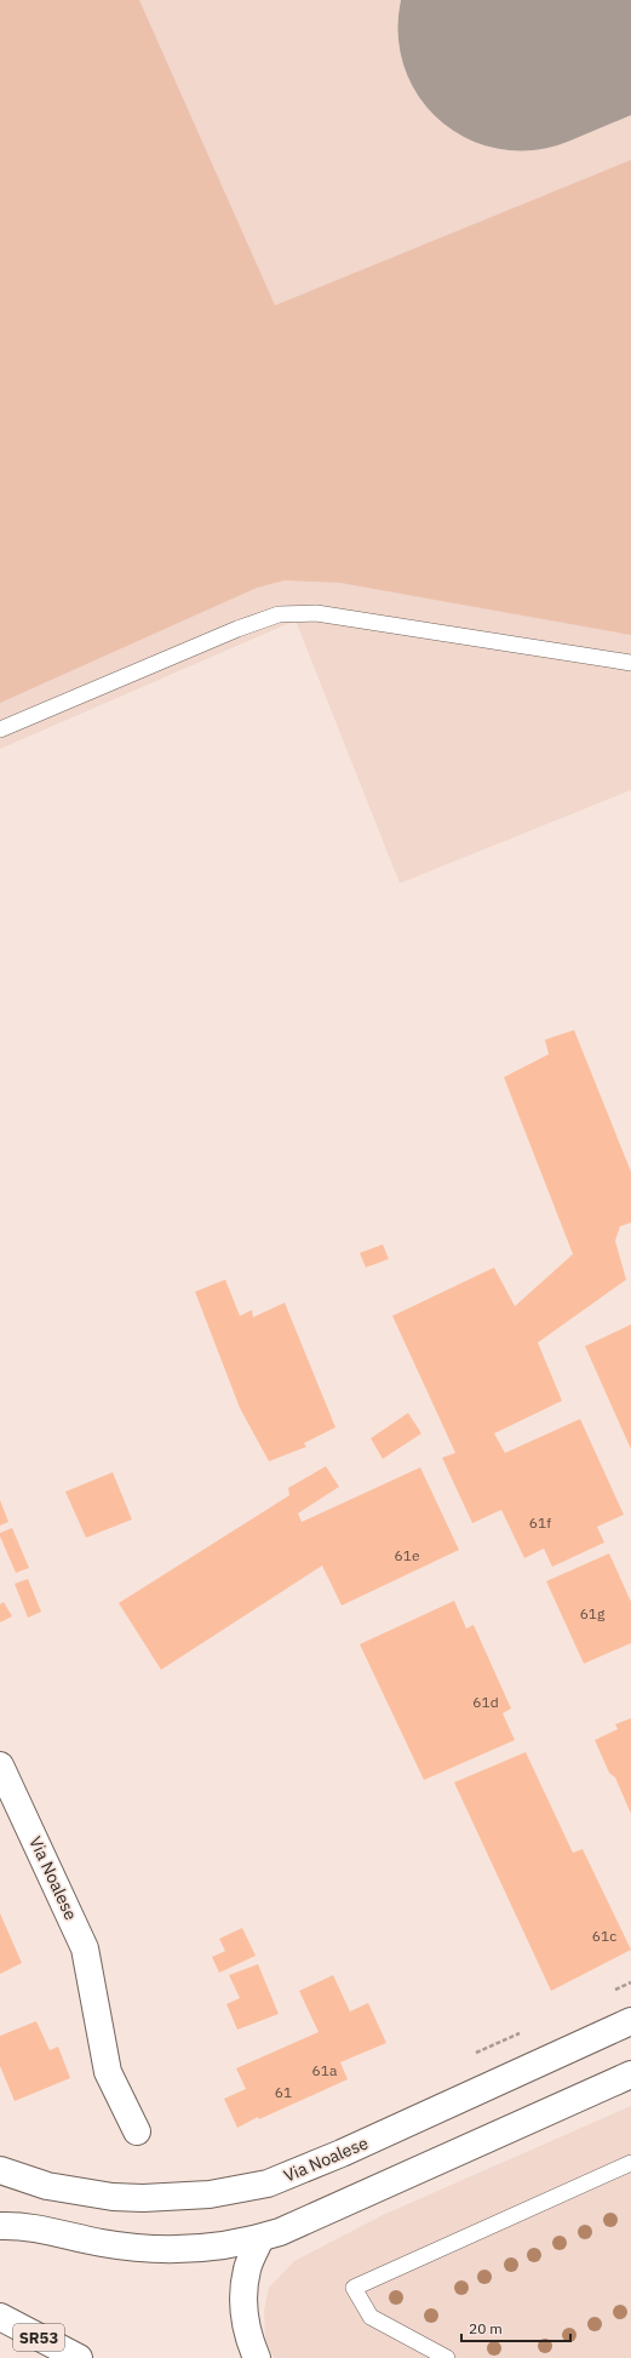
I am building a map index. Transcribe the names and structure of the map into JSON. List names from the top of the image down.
{
  "streets": {
    "main road": ["Via Noalese", "SR53"]
  },
  "house_numbers": [
    "61f",
    "61e",
    "61g",
    "61d",
    "61c",
    "61a",
    "61"
  ],
  "scale_bar": "20 m"
}
